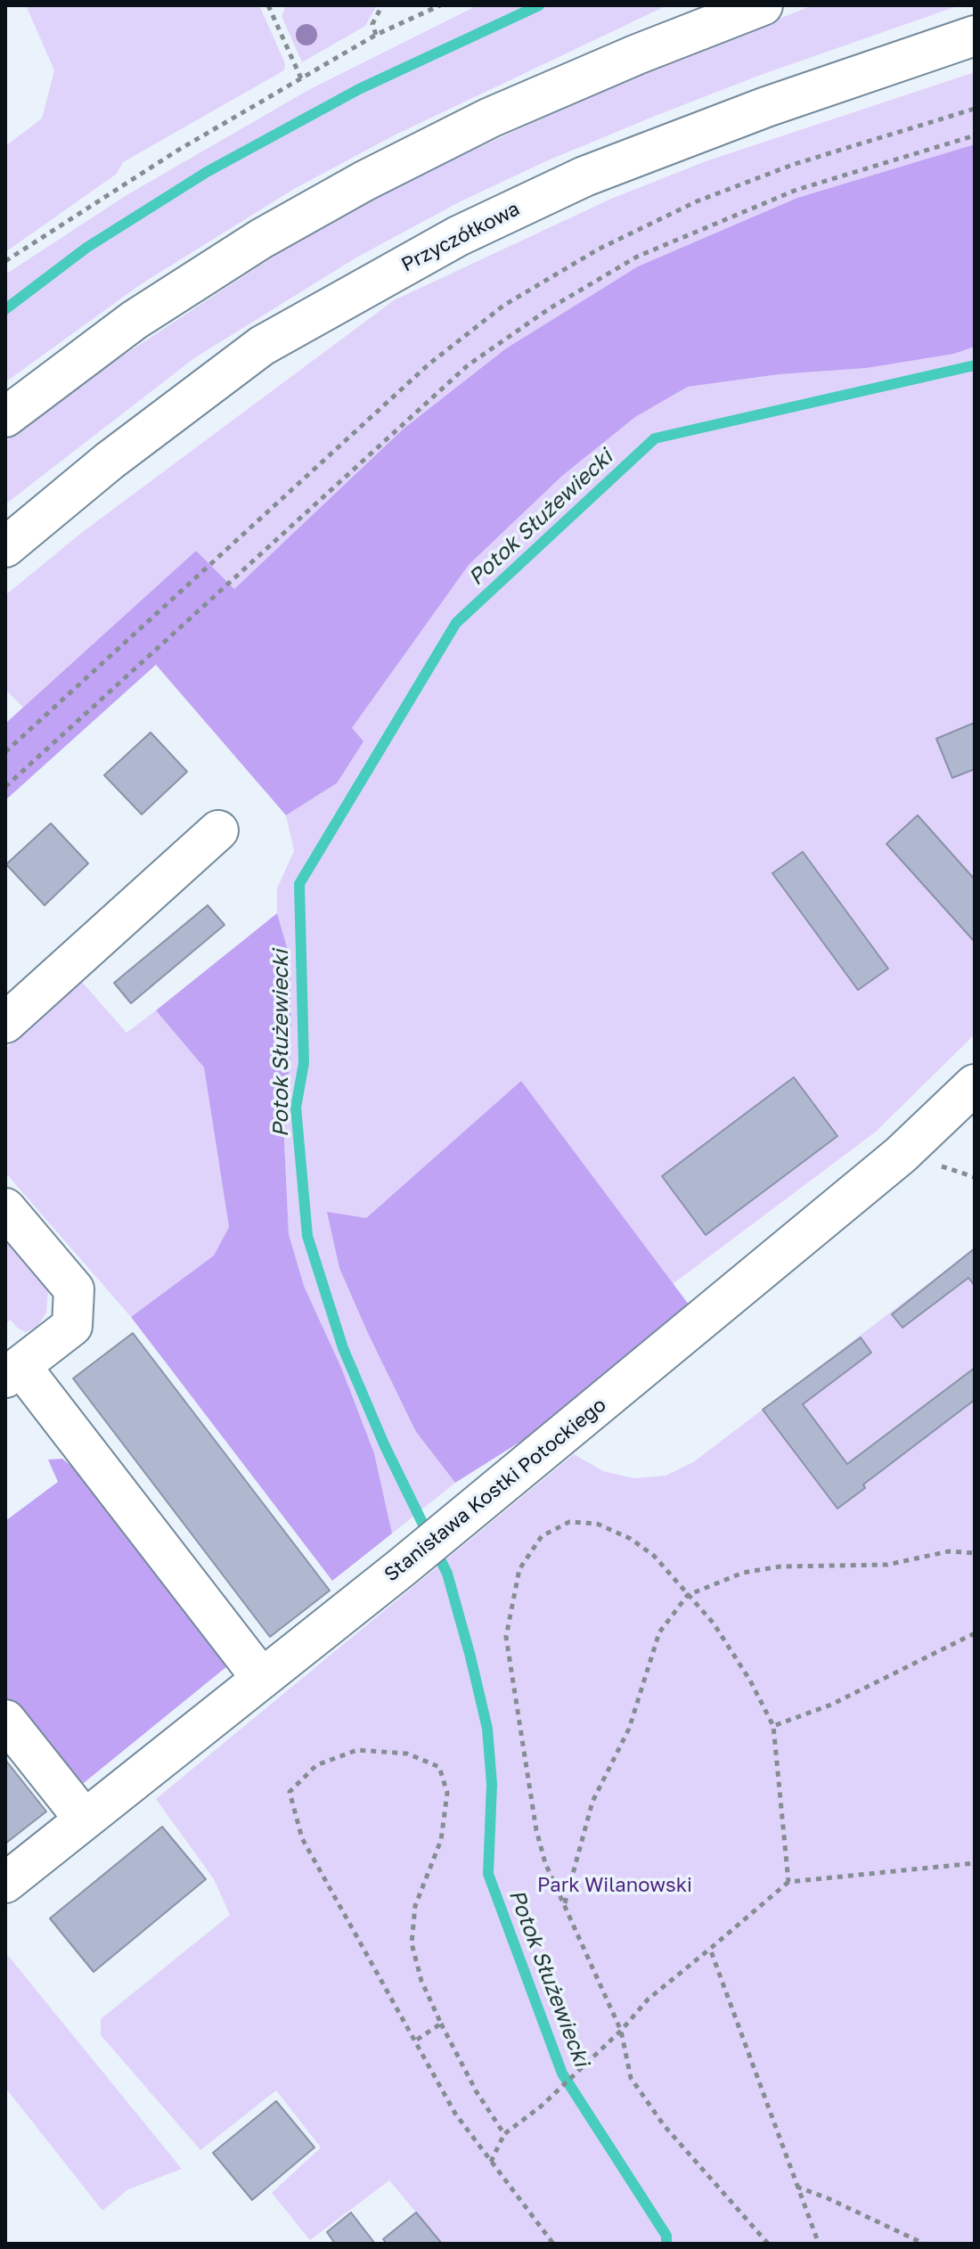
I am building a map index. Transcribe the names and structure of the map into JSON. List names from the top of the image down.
{
  "streets": {
    "main road": ["Przyczółkowa", "Stanisława Kostki Potockiego"]
  },
  "water": ["Potok Służewiecki"],
  "parks": ["Park Wilanowski"]
}
